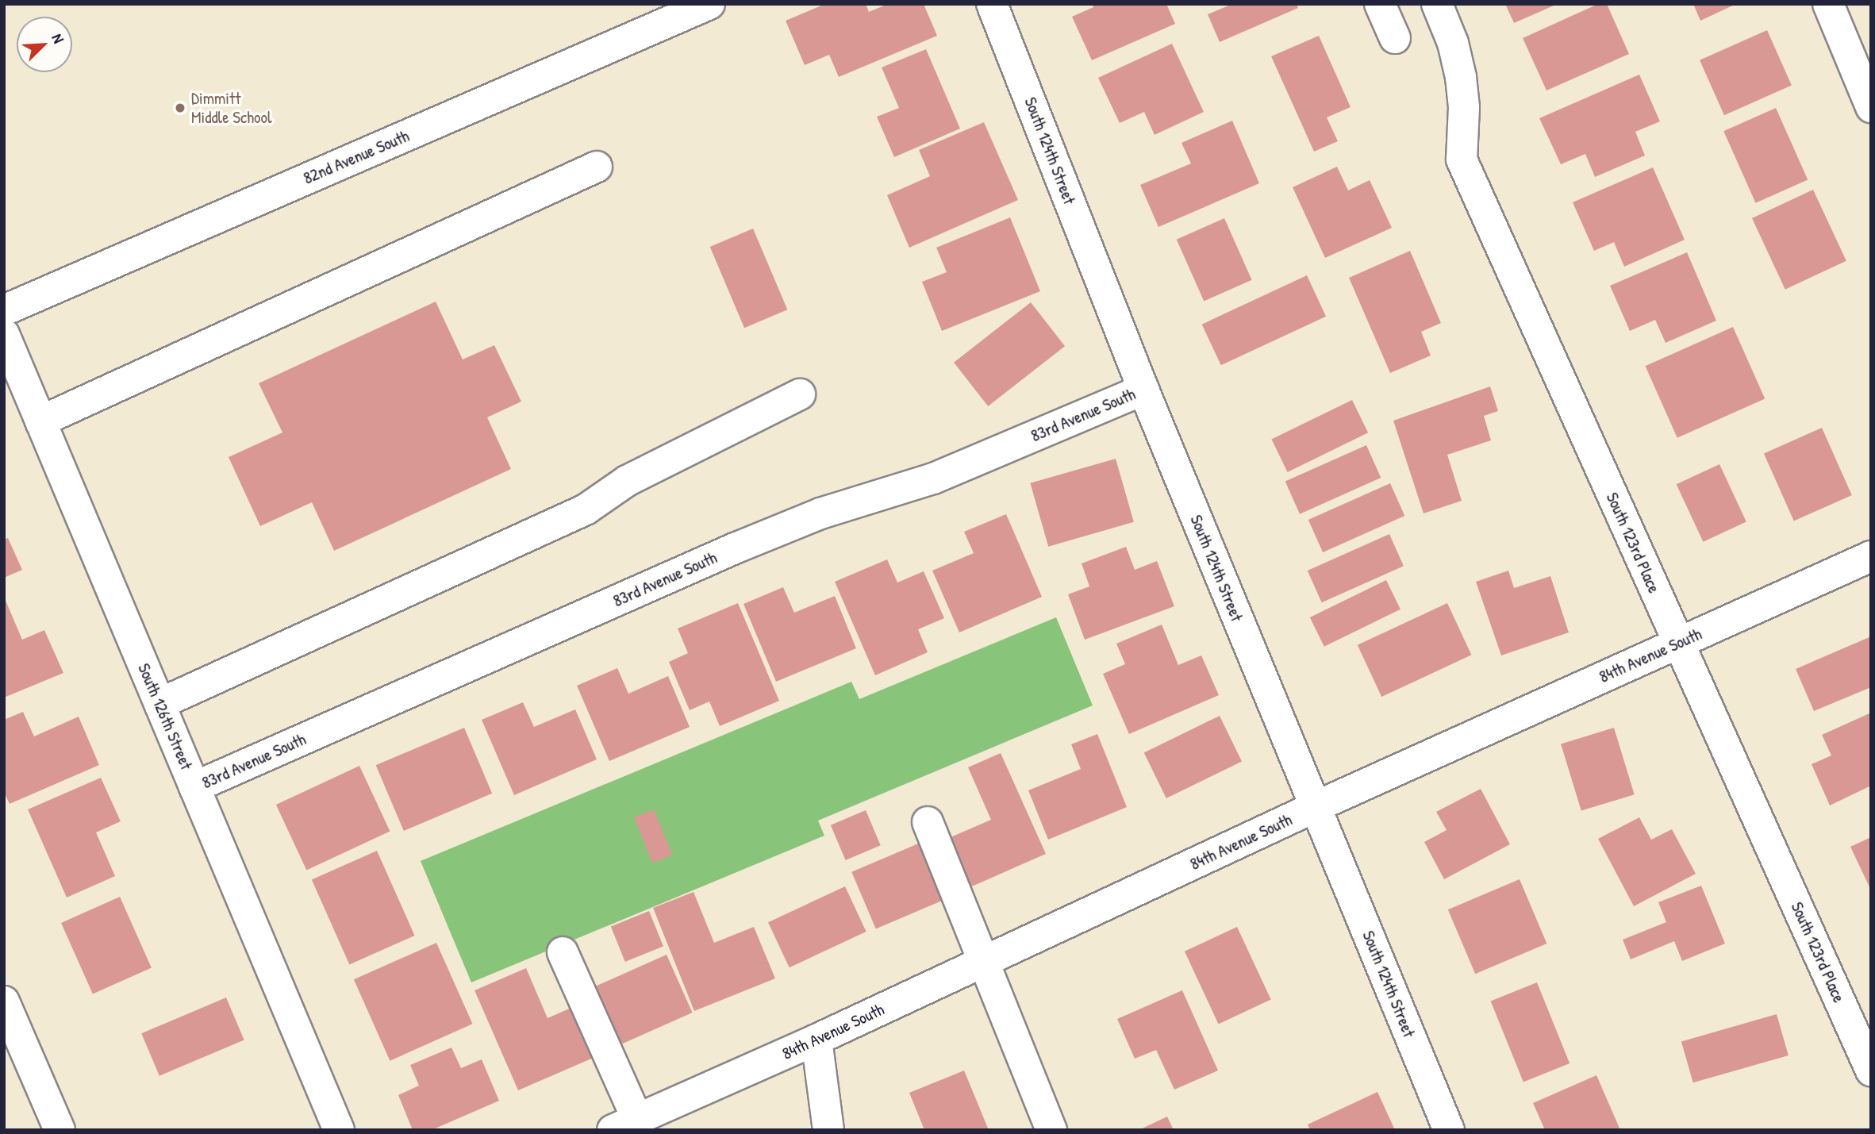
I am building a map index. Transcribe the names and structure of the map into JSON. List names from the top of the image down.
{
  "streets": {
    "street": [
      "South 124th Street",
      "82nd Avenue South",
      "83rd Avenue South",
      "South 123rd Place",
      "84th Avenue South",
      "South 126th Street"
    ]
  },
  "crossings": [
    ["South 124th Street", "83rd Avenue South"],
    ["South 124th Street", "84th Avenue South"],
    ["83rd Avenue South", "South 126th Street"],
    ["South 123rd Place", "84th Avenue South"]
  ],
  "places": ["Dimmitt Middle School"],
  "north": "top right"
}
